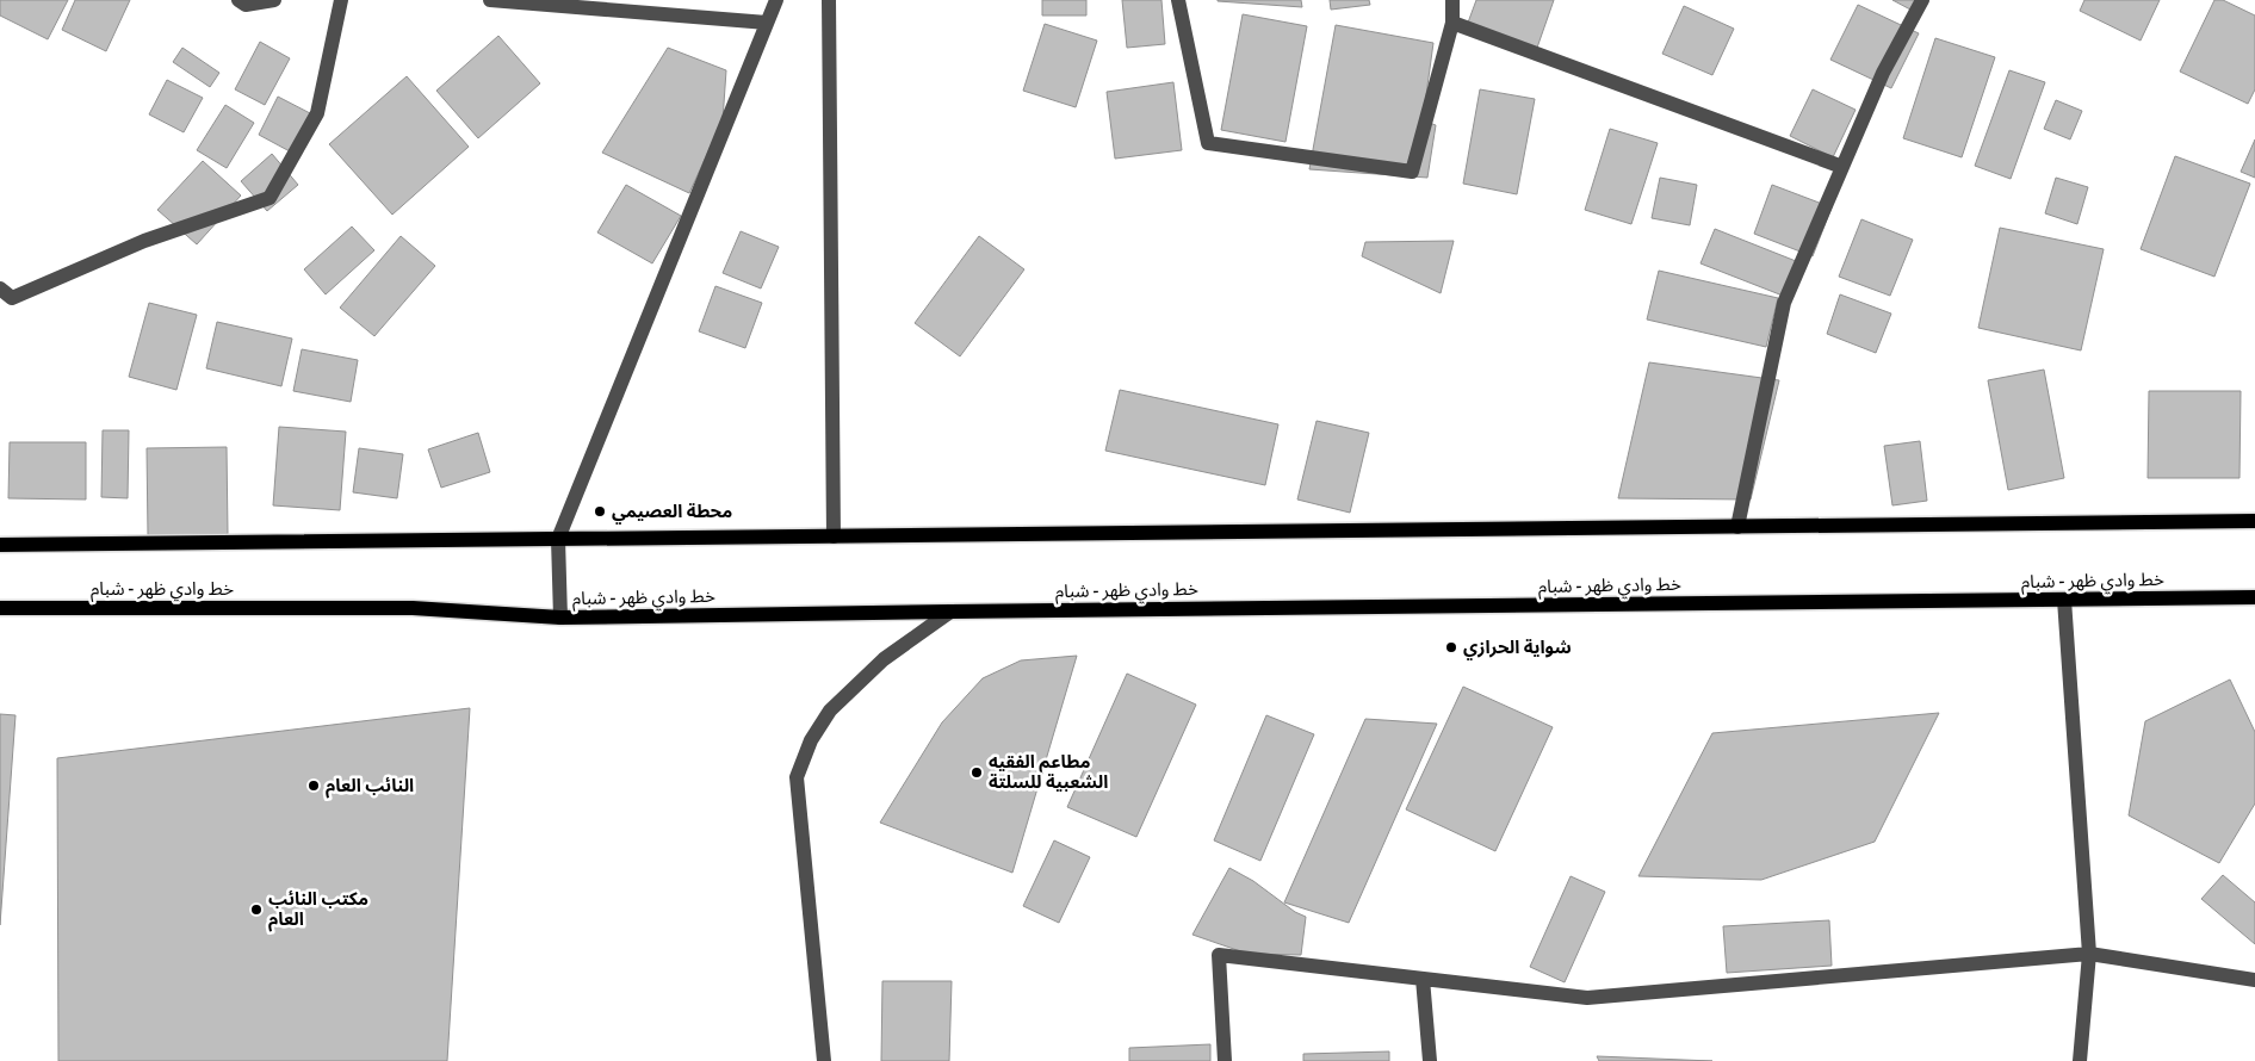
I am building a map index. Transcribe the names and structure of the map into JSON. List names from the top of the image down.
{
  "streets": {
    "main road": ["خط وادي ظهر - شبام"]
  },
  "places": [
    "محطة العصيمي",
    "شواية الحرازي",
    "مطاعم الفقيه الشعبية للسلتة",
    "النائب العام",
    "مكتب النائب العام"
  ]
}
